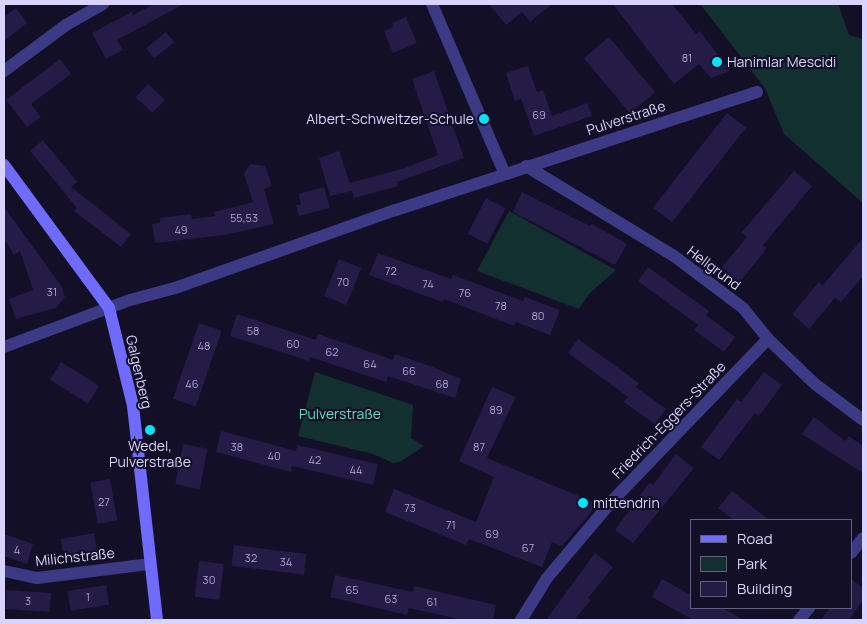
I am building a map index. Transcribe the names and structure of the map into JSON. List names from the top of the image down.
{
  "streets": {
    "street": [
      "Pulverstraße",
      "Hellgrund",
      "Galgenberg",
      "Friedrich-Eggers-Straße",
      "Milichstraße"
    ]
  },
  "crossings": [
    ["Pulverstraße", "Hellgrund"],
    ["Pulverstraße", "Galgenberg"],
    ["Hellgrund", "Friedrich-Eggers-Straße"],
    ["Galgenberg", "Milichstraße"]
  ],
  "parks": ["Pulverstraße"],
  "places": [
    "Hanimlar Mescidi",
    "Albert-Schweitzer-Schule",
    "Wedel, Pulverstraße",
    "mittendrin"
  ],
  "house_numbers": [
    "81",
    "69",
    "55,53",
    "49",
    "72",
    "70",
    "74",
    "31",
    "76",
    "78",
    "80",
    "58",
    "60",
    "48",
    "62",
    "64",
    "66",
    "46",
    "68",
    "89",
    "38",
    "87",
    "40",
    "42",
    "44",
    "27",
    "73",
    "71",
    "69",
    "67",
    "4",
    "32",
    "34",
    "30",
    "65",
    "1",
    "63",
    "3",
    "61"
  ],
  "legend": ["Road", "Park", "Building"]
}
